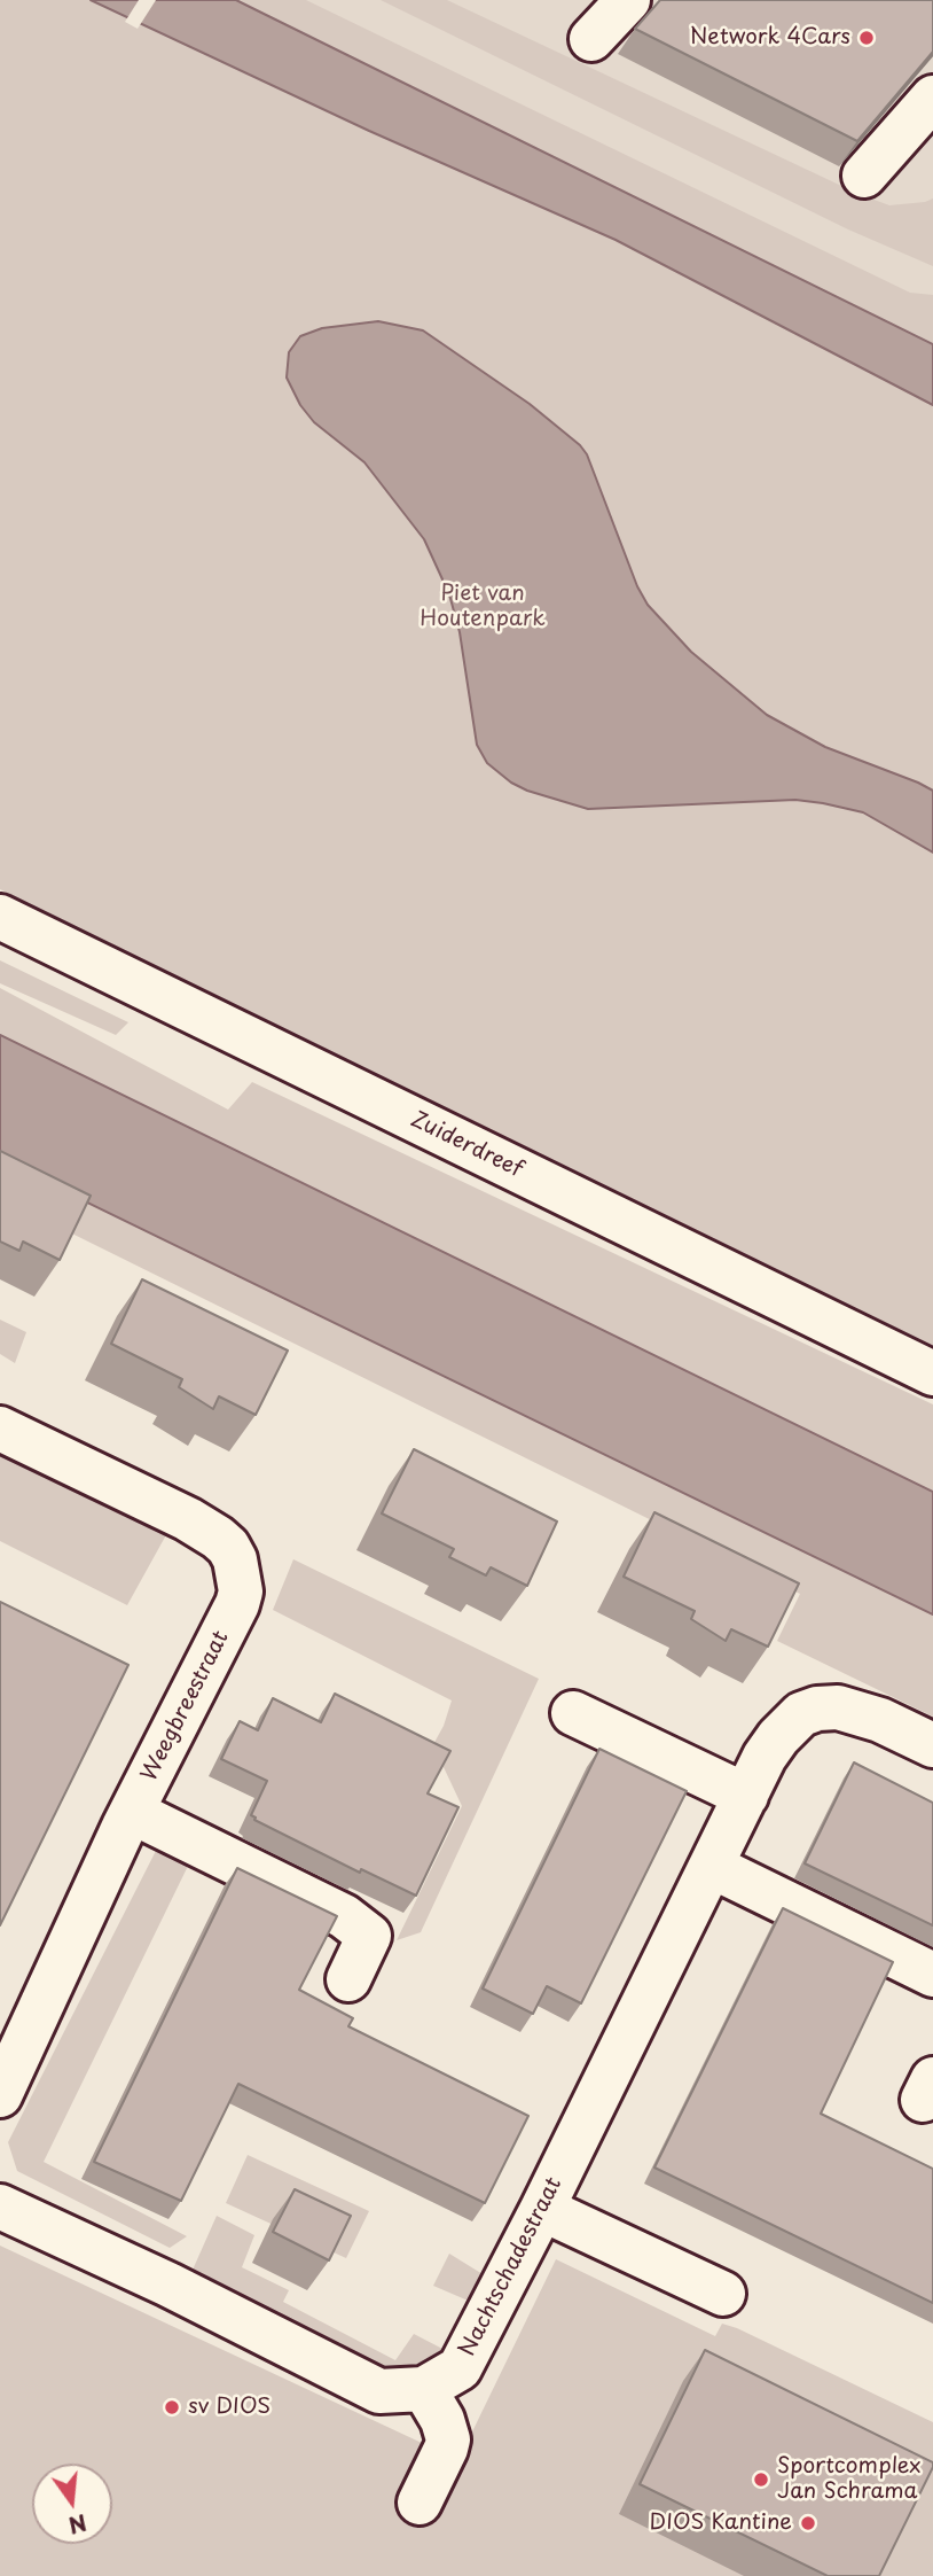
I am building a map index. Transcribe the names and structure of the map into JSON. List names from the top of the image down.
{
  "streets": {
    "street": ["Zuiderdreef", "Weegbreestraat", "Nachtschadestraat"]
  },
  "parks": ["Piet van Houtenpark"],
  "places": [
    "Network 4Cars",
    "sv DIOS",
    "Sportcomplex Jan Schrama",
    "DIOS Kantine"
  ],
  "north": "bottom"
}
